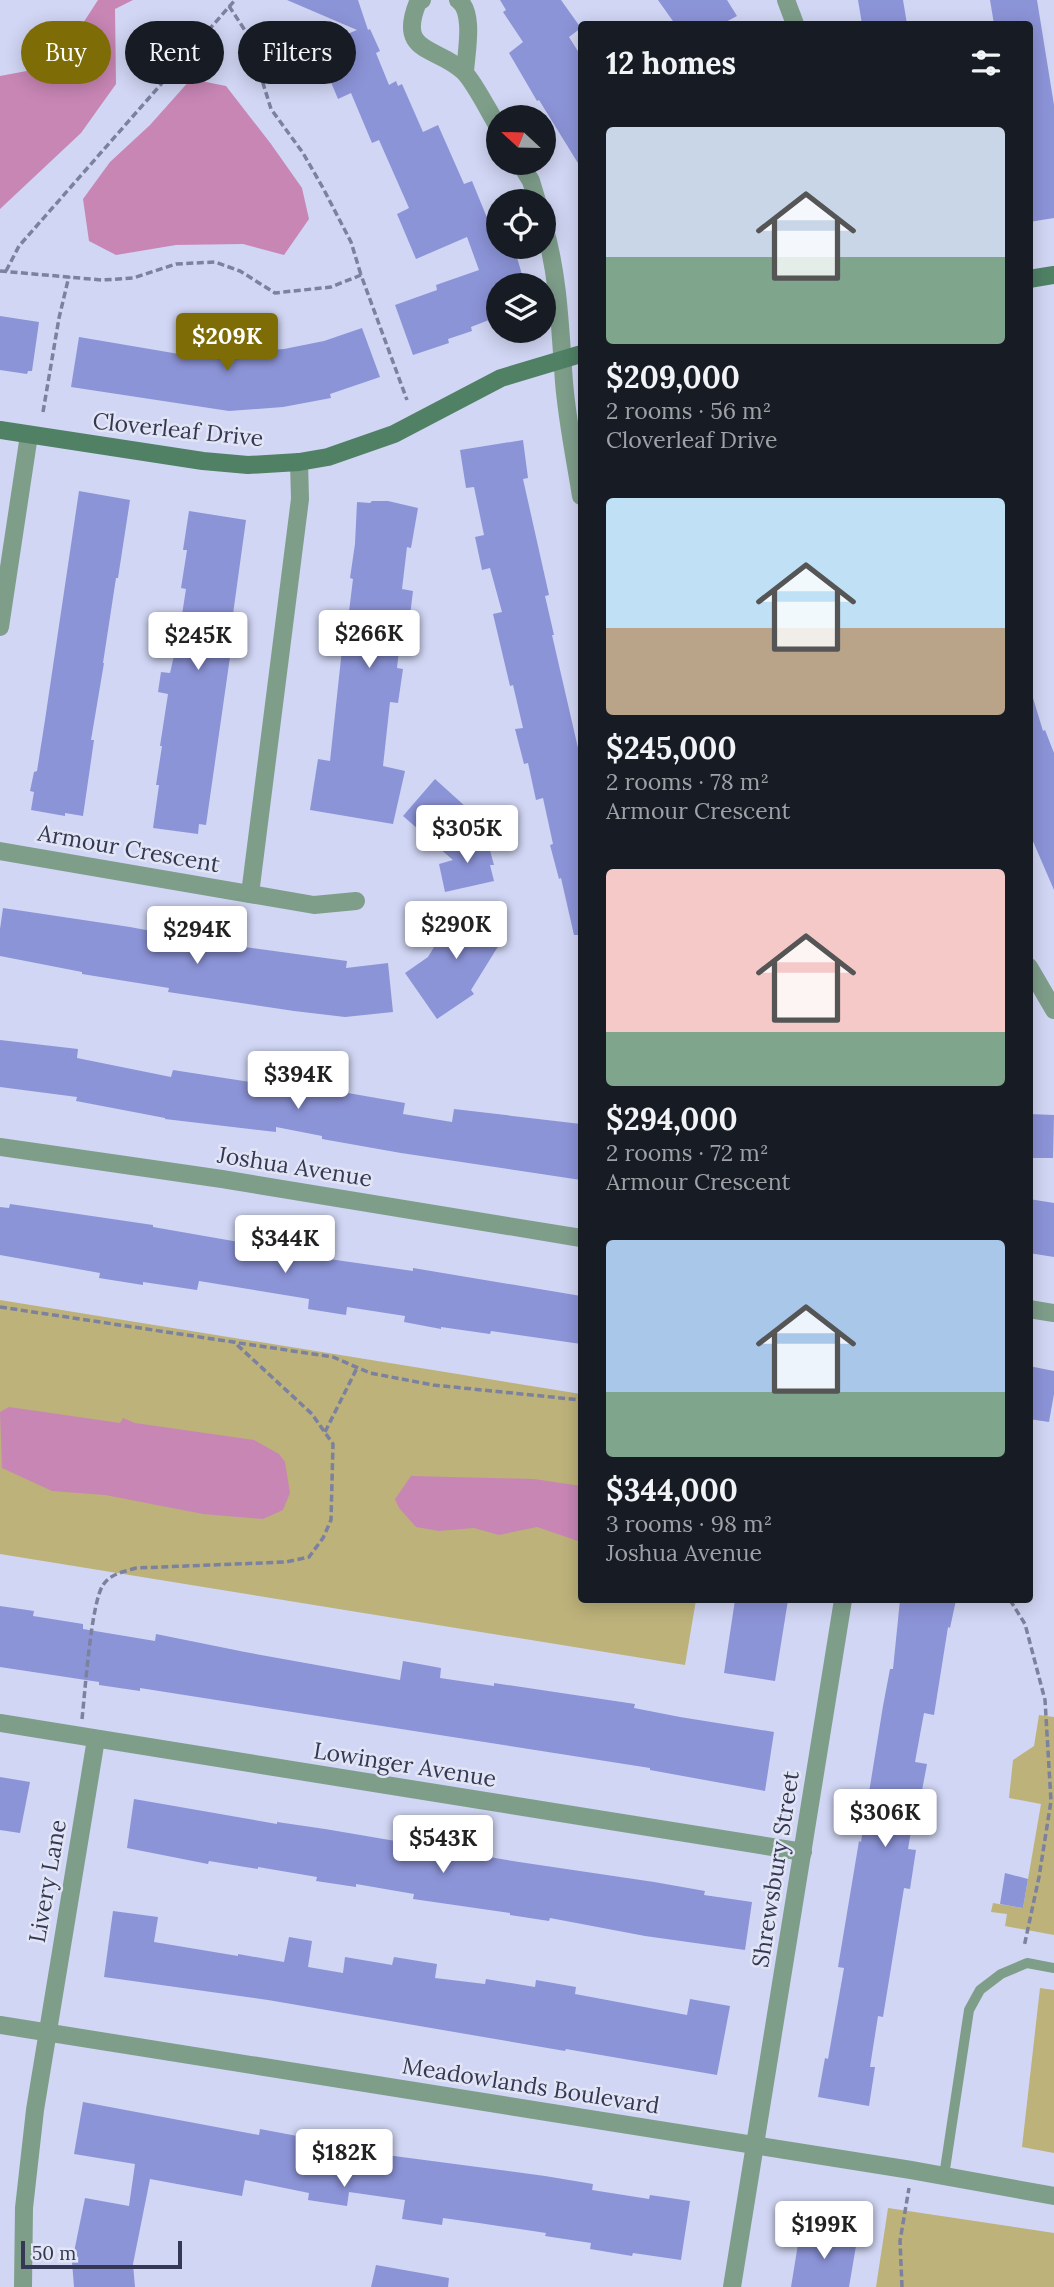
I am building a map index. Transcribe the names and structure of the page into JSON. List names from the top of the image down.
{
  "streets": {
    "street": [
      "Cloverleaf Drive",
      "Armour Crescent",
      "Joshua Avenue",
      "Lowinger Avenue",
      "Shrewsbury Street",
      "Livery Lane",
      "Meadowlands Boulevard"
    ]
  },
  "crossings": [
    ["Cloverleaf Drive", "Armour Crescent"],
    ["Lowinger Avenue", "Shrewsbury Street"],
    ["Lowinger Avenue", "Livery Lane"],
    ["Shrewsbury Street", "Meadowlands Boulevard"],
    ["Livery Lane", "Meadowlands Boulevard"]
  ],
  "scale_bar": "50 m",
  "north": "left",
  "page": {
    "chip": ["Buy", "Rent", "Filters"],
    "heading": "12 homes",
    "list": [
      {
        "name": "$209,000",
        "note": "2 rooms · 56 m² · Cloverleaf Drive"
      },
      {
        "name": "$245,000",
        "note": "2 rooms · 78 m² · Armour Crescent"
      },
      {
        "name": "$294,000",
        "note": "2 rooms · 72 m² · Armour Crescent"
      },
      {
        "name": "$344,000",
        "note": "3 rooms · 98 m² · Joshua Avenue"
      }
    ],
    "price": [
      "$209K",
      "$266K",
      "$245K",
      "$305K",
      "$290K",
      "$294K",
      "$394K",
      "$344K",
      "$306K",
      "$543K",
      "$182K",
      "$199K"
    ],
    "scale": "50 m"
  }
}
